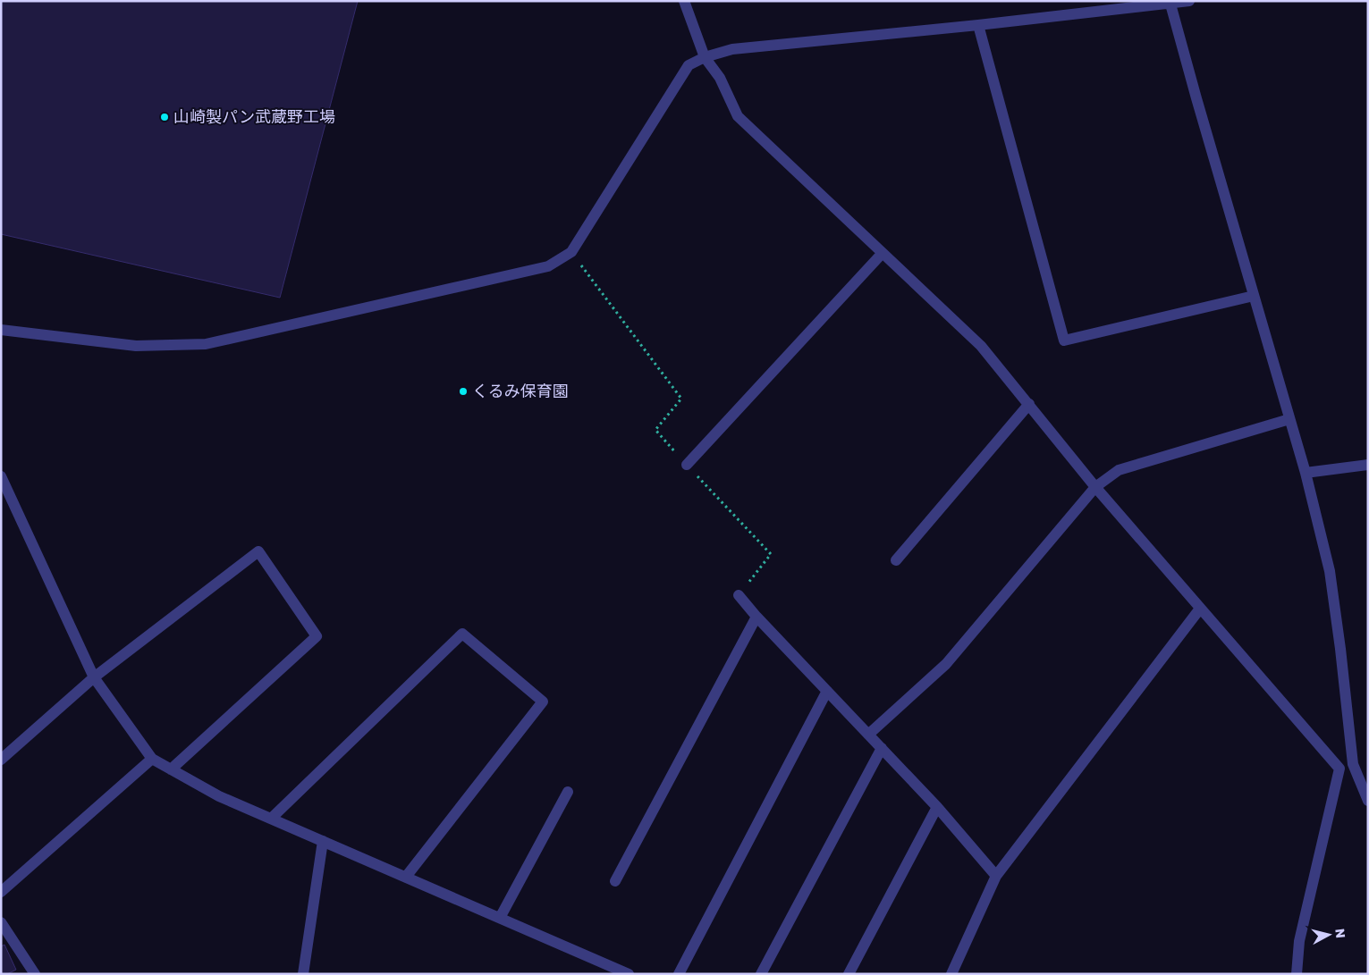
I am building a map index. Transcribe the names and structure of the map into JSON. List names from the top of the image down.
{
  "places": ["山崎製パン武蔵野工場", "くるみ保育園"],
  "north": "right"
}
